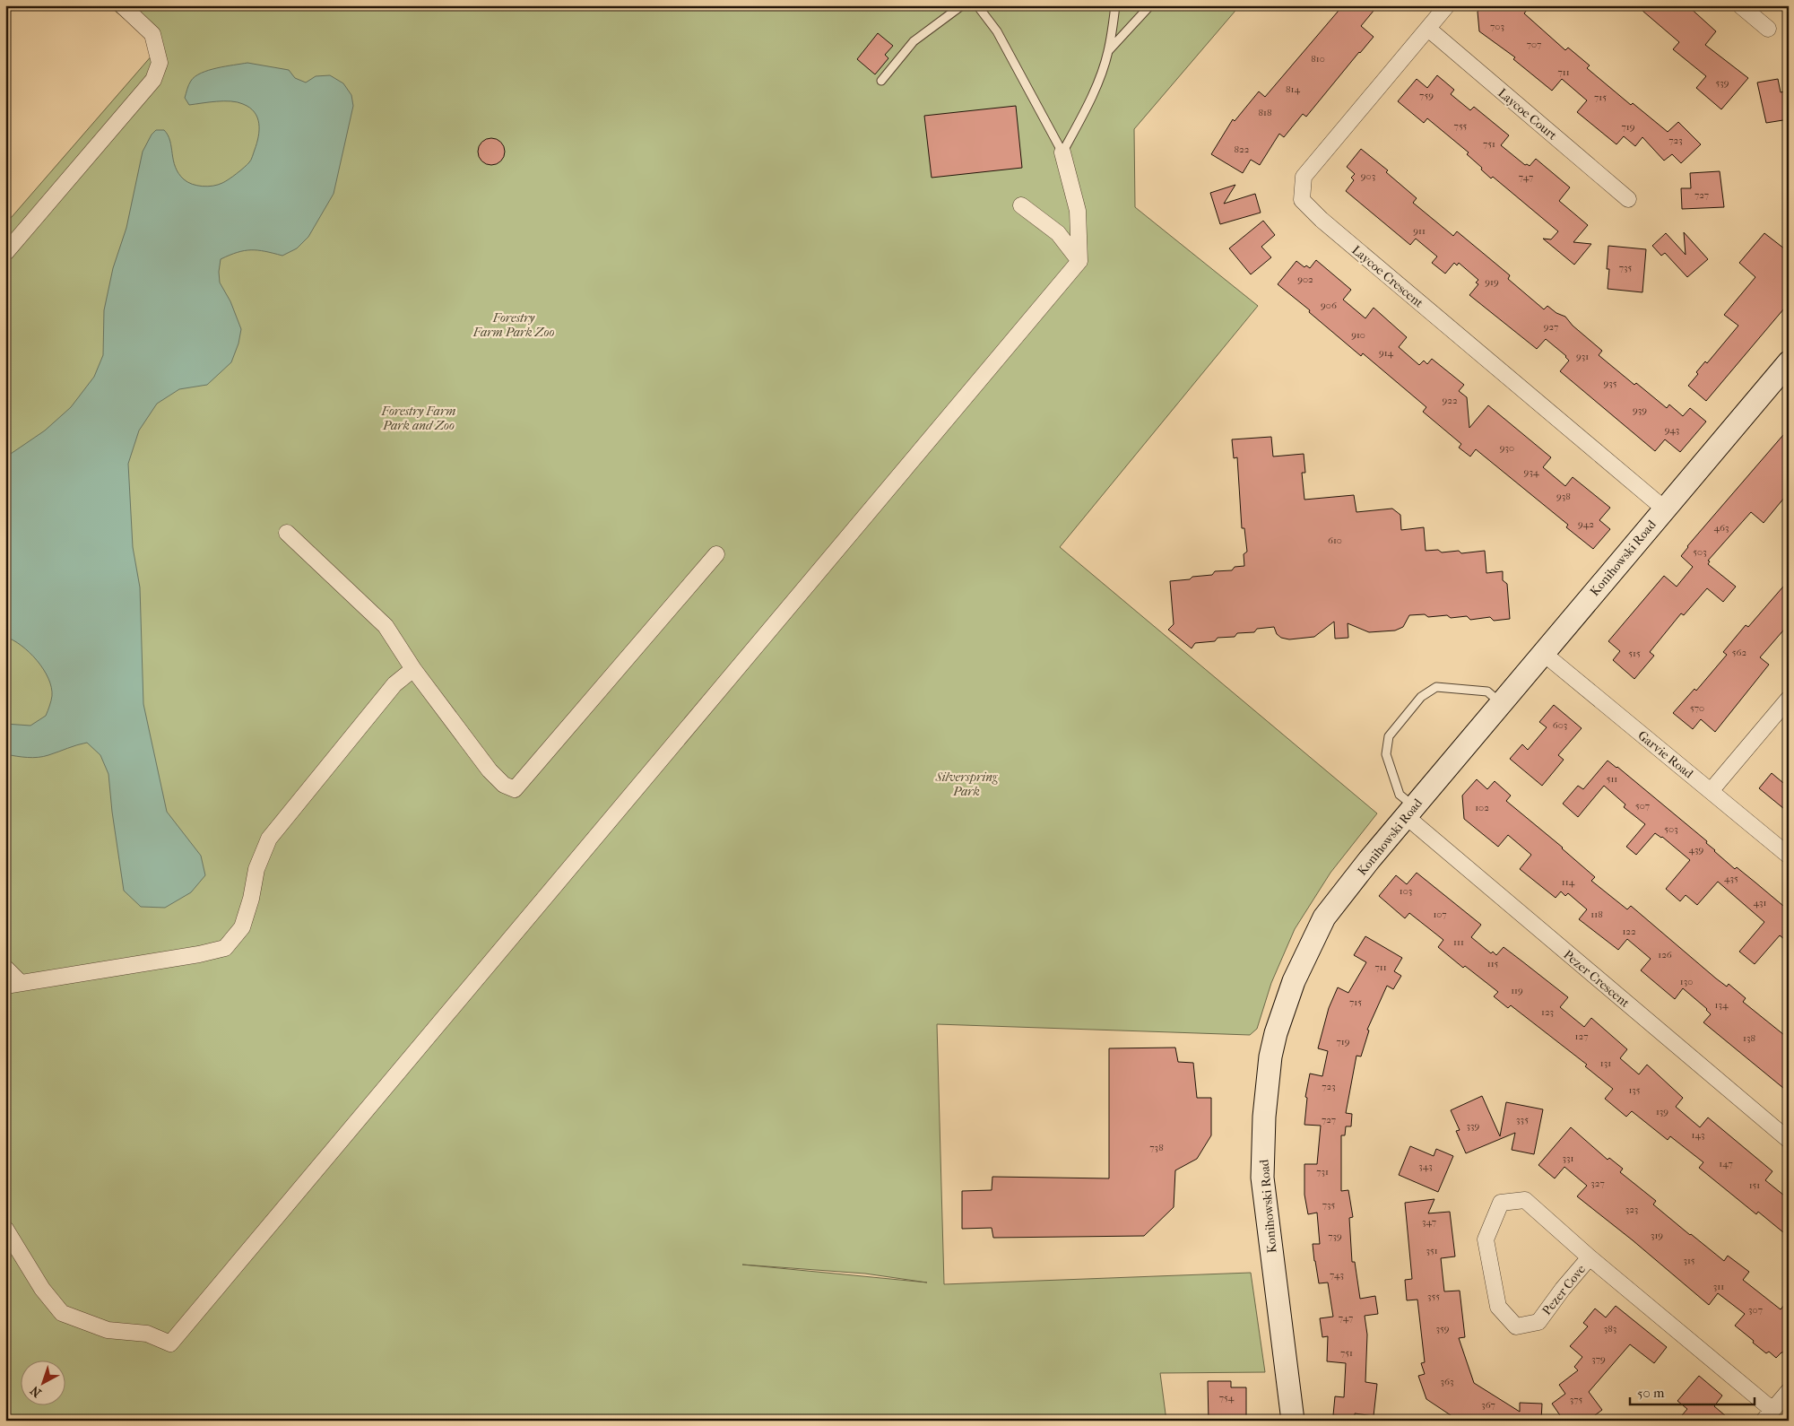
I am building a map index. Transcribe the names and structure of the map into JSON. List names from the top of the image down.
{
  "streets": {
    "street": [
      "Laycoe Court",
      "Laycoe Crescent",
      "Konihowski Road",
      "Garvie Road",
      "Pezer Crescent",
      "Pezer Cove"
    ]
  },
  "crossings": [
    ["Laycoe Court", "Laycoe Crescent"],
    ["Laycoe Crescent", "Konihowski Road"],
    ["Konihowski Road", "Garvie Road"],
    ["Konihowski Road", "Pezer Crescent"]
  ],
  "parks": ["Forestry Farm Park Zoo", "Forestry Farm Park and Zoo", "Silverspring Park"],
  "house_numbers": [
    "703",
    "707",
    "810",
    "711",
    "539",
    "814",
    "759",
    "715",
    "818",
    "755",
    "719",
    "723",
    "751",
    "822",
    "903",
    "747",
    "727",
    "911",
    "735",
    "902",
    "919",
    "906",
    "927",
    "910",
    "914",
    "931",
    "935",
    "922",
    "939",
    "943",
    "930",
    "934",
    "938",
    "942",
    "463",
    "610",
    "503",
    "562",
    "515",
    "570",
    "603",
    "511",
    "507",
    "102",
    "503",
    "439",
    "435",
    "114",
    "103",
    "431",
    "107",
    "118",
    "122",
    "111",
    "126",
    "115",
    "711",
    "130",
    "119",
    "715",
    "134",
    "123",
    "127",
    "138",
    "719",
    "131",
    "723",
    "135",
    "139",
    "727",
    "335",
    "339",
    "143",
    "738",
    "331",
    "147",
    "343",
    "731",
    "327",
    "151",
    "735",
    "323",
    "347",
    "319",
    "739",
    "351",
    "315",
    "743",
    "311",
    "355",
    "307",
    "747",
    "359",
    "383",
    "751",
    "379",
    "363",
    "754",
    "375",
    "367"
  ],
  "scale_bar": "50 m",
  "north": "bottom left"
}
